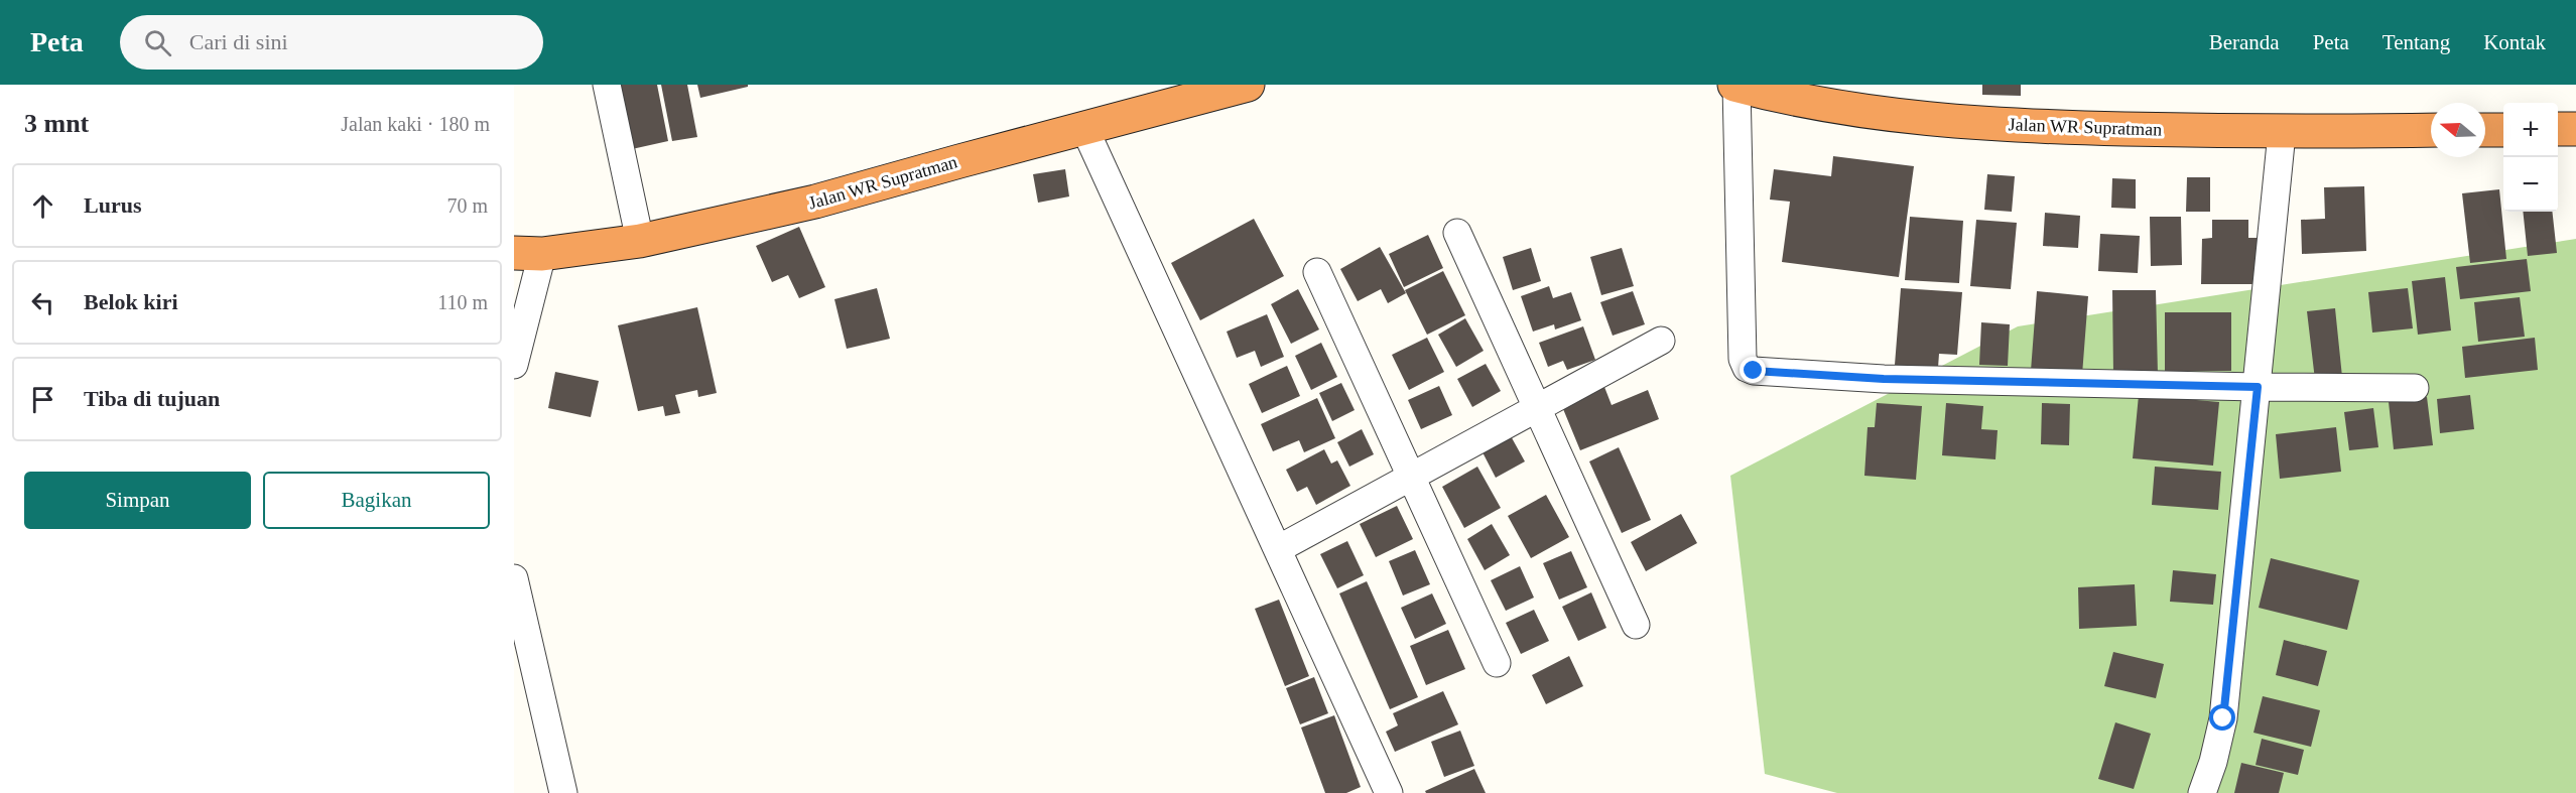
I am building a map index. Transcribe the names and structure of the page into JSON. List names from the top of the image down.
{
  "streets": {
    "highway": ["Jalan WR Supratman"]
  },
  "north": "left",
  "page": {
    "header": "Peta",
    "search": "Cari di sini",
    "nav": [
      "Beranda",
      "Peta",
      "Tentang",
      "Kontak"
    ],
    "heading": ["3 mnt", "Jalan kaki · 180 m"],
    "map_buttons": ["+", "−"],
    "list": [
      ["Lurus", "70 m"],
      ["Belok kiri", "110 m"],
      "Tiba di tujuan"
    ],
    "buttons": ["Simpan", "Bagikan"]
  }
}
